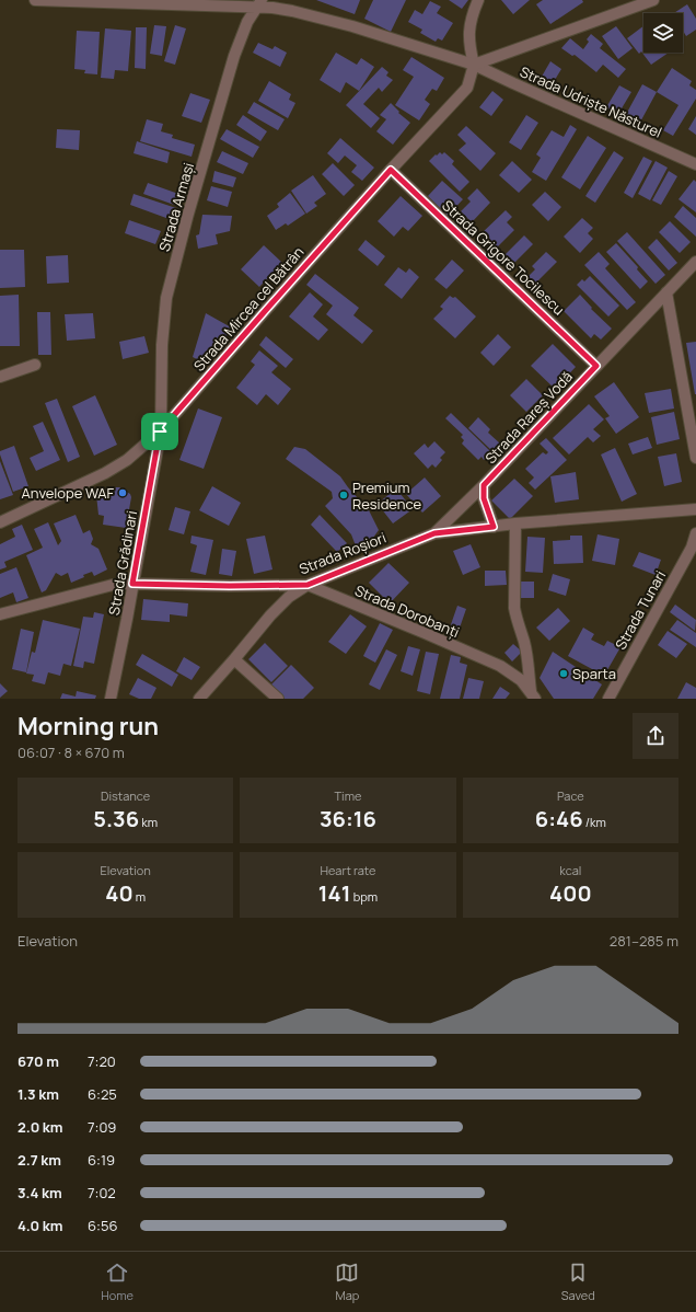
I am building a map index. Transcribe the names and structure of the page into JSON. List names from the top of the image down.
{
  "streets": {
    "street": [
      "Strada Udriște Năsturel",
      "Strada Armași",
      "Strada Grigore Tocilescu",
      "Strada Mircea cel Bătrân",
      "Strada Rareș Vodă",
      "Strada Roșiori",
      "Strada Grădinari",
      "Strada Tunari",
      "Strada Dorobanți"
    ]
  },
  "crossings": [
    ["Strada Udriște Năsturel", "Strada Armași"],
    ["Strada Udriște Năsturel", "Strada Mircea cel Bătrân"],
    ["Strada Armași", "Strada Mircea cel Bătrân"],
    ["Strada Armași", "Strada Grădinari"],
    ["Strada Grigore Tocilescu", "Strada Mircea cel Bătrân"],
    ["Strada Grigore Tocilescu", "Strada Rareș Vodă"],
    ["Strada Mircea cel Bătrân", "Strada Grădinari"],
    ["Strada Rareș Vodă", "Strada Roșiori"],
    ["Strada Roșiori", "Strada Grădinari"],
    ["Strada Roșiori", "Strada Dorobanți"]
  ],
  "places": ["Anvelope WAF", "Premium Residence", "Sparta"],
  "page": {
    "heading": ["Morning run", "06:07 · 8 × 670 m"],
    "stats": [
      ["Distance", "5.36 km"],
      ["Time", "36:16"],
      ["Pace", "6:46 /km"],
      ["Elevation", "40 m"],
      ["Heart rate", "141 bpm"],
      ["kcal", "400"]
    ],
    "chart": ["Elevation", "281–285 m"],
    "list": [
      {
        "name": "670 m",
        "note": "7:20"
      },
      {
        "name": "1.3 km",
        "note": "6:25"
      },
      {
        "name": "2.0 km",
        "note": "7:09"
      },
      {
        "name": "2.7 km",
        "note": "6:19"
      },
      {
        "name": "3.4 km",
        "note": "7:02"
      },
      {
        "name": "4.0 km",
        "note": "6:56"
      }
    ],
    "tabs": ["Home", "Map", "Saved"]
  }
}
